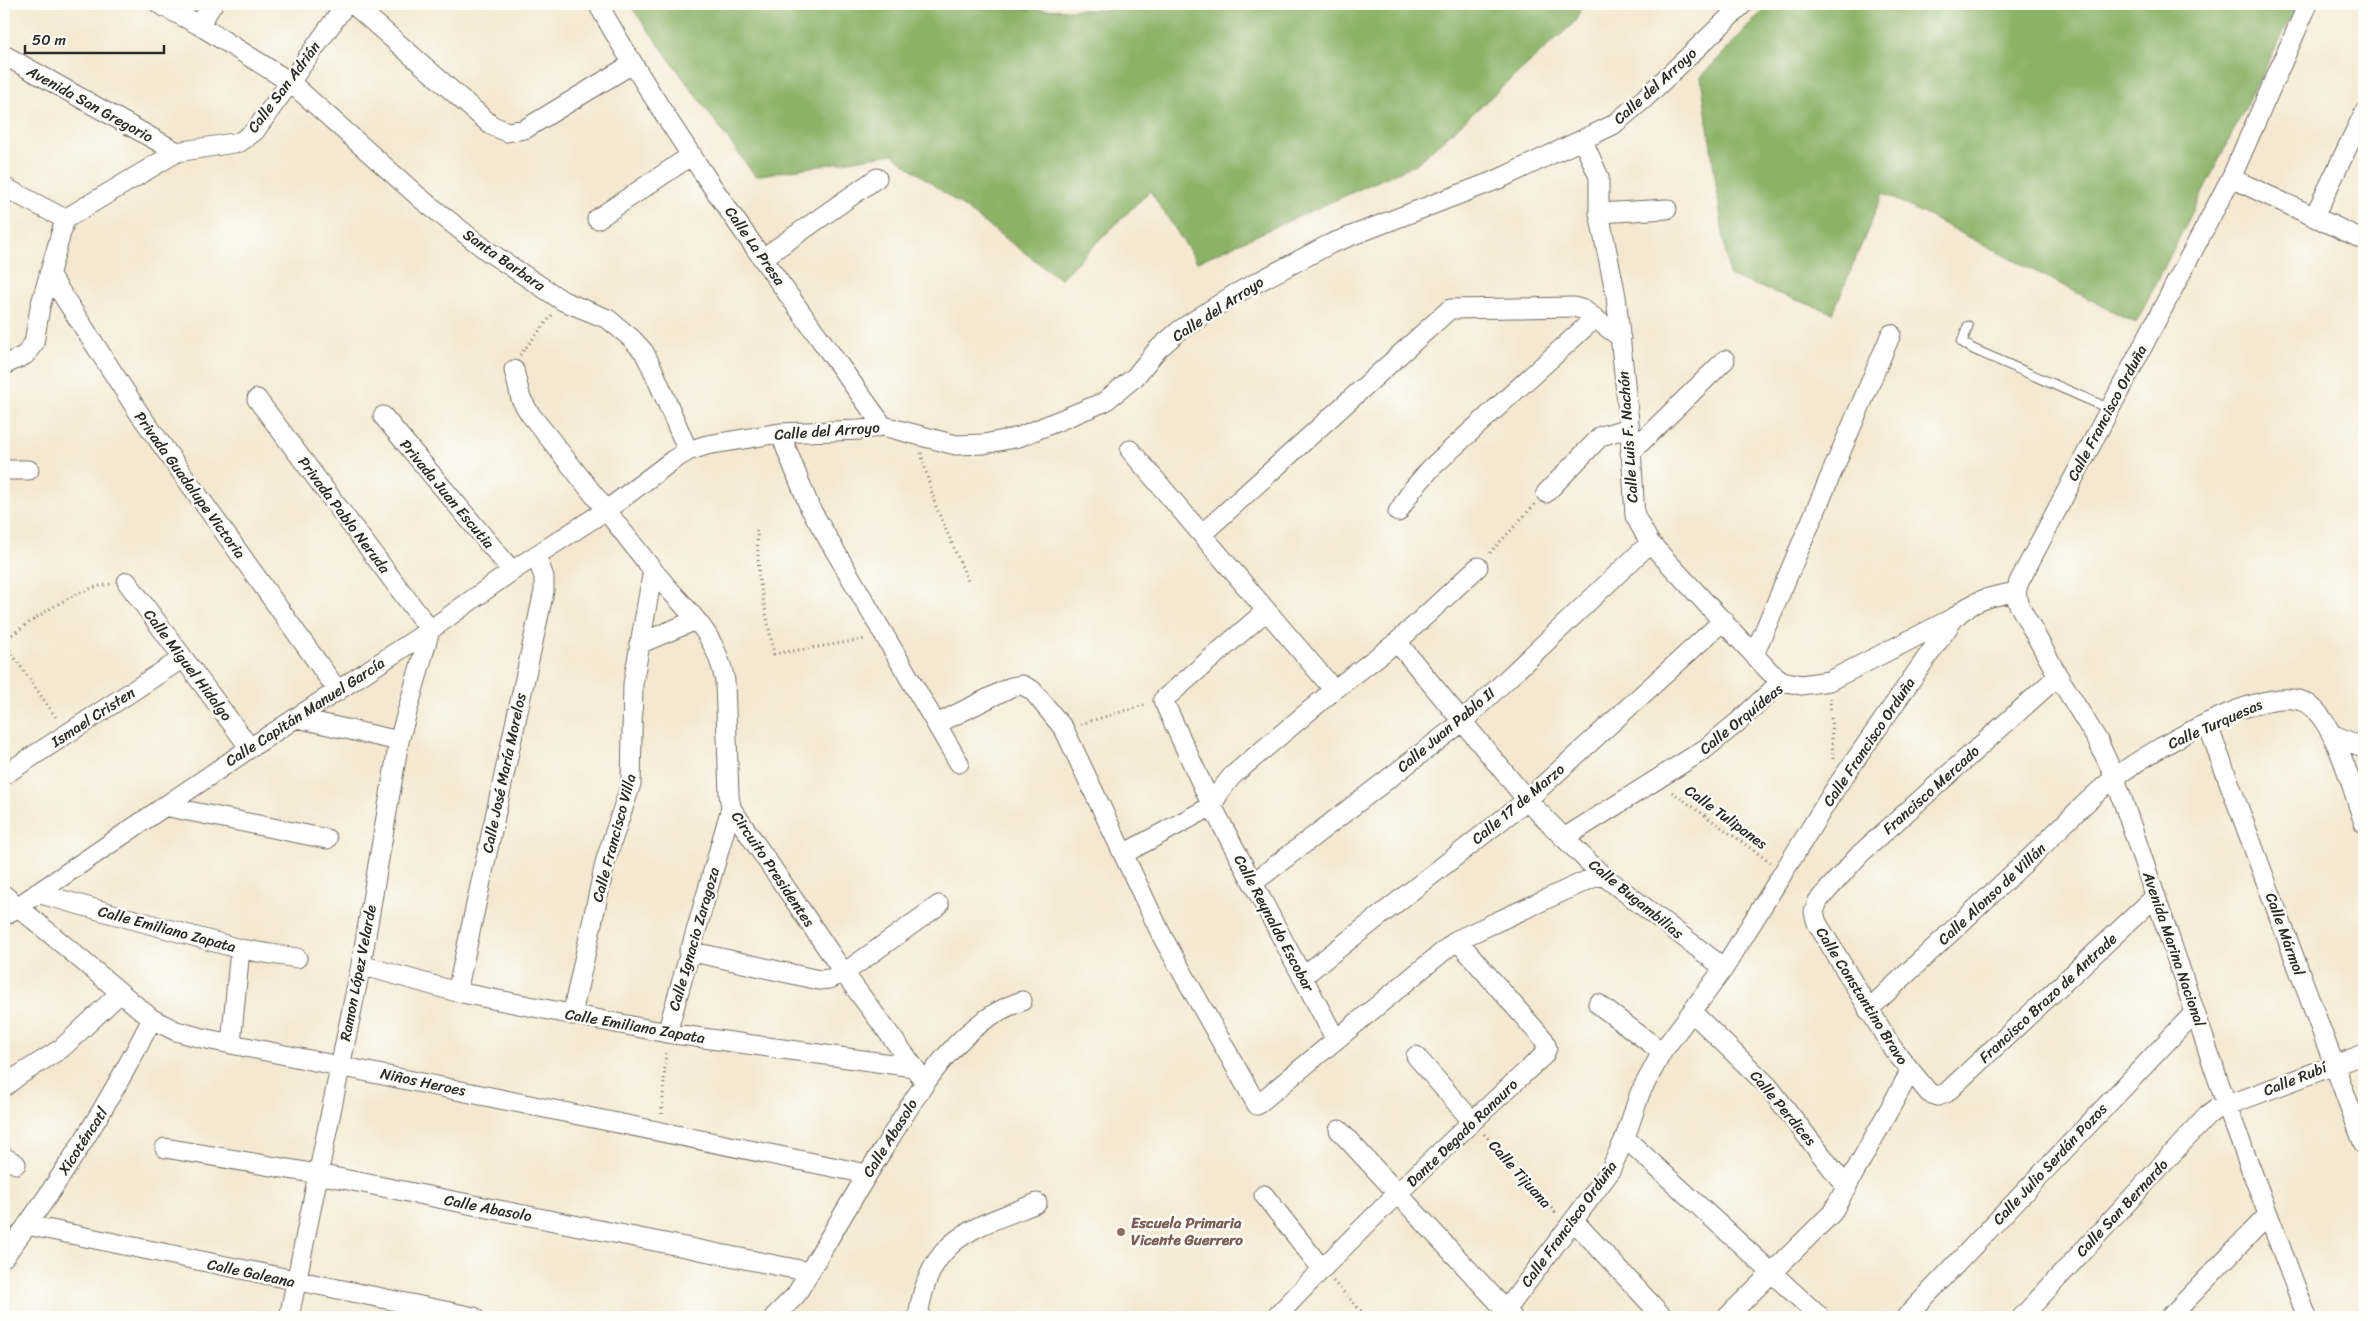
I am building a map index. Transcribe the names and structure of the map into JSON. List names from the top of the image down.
{
  "streets": {
    "street": [
      "Calle del Arroyo",
      "Calle San Adrián",
      "Avenida San Gregorio",
      "Calle La Presa",
      "Santa Barbara",
      "Calle Francisco Orduña",
      "Calle Luis F. Nachón",
      "Privada Guadalupe Victoria",
      "Privada Juan Escutia",
      "Privada Pablo Neruda",
      "Calle Miguel Hidalgo",
      "Calle Capitán Manuel García",
      "Ismael Cristen",
      "Calle Orquídeas",
      "Calle Turquesas",
      "Calle Juan Pablo II",
      "Calle José María Morelos",
      "Francisco Mercado",
      "Calle 17 de Marzo",
      "Calle Francisco Villa",
      "Circuito Presidentes",
      "Calle Alonso de Villán",
      "Calle Bugambilias",
      "Calle Reynaldo Escobar",
      "Calle Emiliano Zapata",
      "Calle Mármol",
      "Calle Ignacio Zaragoza",
      "Avenida Marina Nacional",
      "Ramon López Velarde",
      "Calle Constantino Bravo",
      "Francisco Brazo de Antrade",
      "Calle Rubí",
      "Niños Heroes",
      "Calle Perdices",
      "Dante Degado Ranauro",
      "Calle Abasolo",
      "Xicoténcatl",
      "Calle Julio Serdán Pozos",
      "Calle San Bernardo",
      "Calle Galeana"
    ],
    "path": ["Calle Tulipanes", "Calle Tijuana"]
  },
  "crossings": [
    ["Calle del Arroyo", "Calle La Presa"],
    ["Calle del Arroyo", "Santa Barbara"],
    ["Calle del Arroyo", "Calle Luis F. Nachón"],
    ["Calle del Arroyo", "Calle Capitán Manuel García"],
    ["Calle del Arroyo", "Circuito Presidentes"],
    ["Calle San Adrián", "Avenida San Gregorio"],
    ["Calle San Adrián", "Santa Barbara"],
    ["Calle Francisco Orduña", "Calle Orquídeas"],
    ["Calle Francisco Orduña", "Calle Tulipanes"],
    ["Calle Francisco Orduña", "Calle Bugambilias"],
    ["Calle Francisco Orduña", "Avenida Marina Nacional"],
    ["Calle Francisco Orduña", "Calle Perdices"],
    ["Calle Francisco Orduña", "Calle Tijuana"],
    ["Calle Luis F. Nachón", "Calle Orquídeas"],
    ["Calle Luis F. Nachón", "Calle Juan Pablo II"],
    ["Calle Luis F. Nachón", "Calle 17 de Marzo"],
    ["Privada Guadalupe Victoria", "Calle Capitán Manuel García"],
    ["Privada Juan Escutia", "Calle Capitán Manuel García"],
    ["Privada Pablo Neruda", "Calle Capitán Manuel García"],
    ["Privada Pablo Neruda", "Ramon López Velarde"],
    ["Calle Miguel Hidalgo", "Calle Capitán Manuel García"],
    ["Calle Miguel Hidalgo", "Ismael Cristen"],
    ["Calle Capitán Manuel García", "Calle José María Morelos"],
    ["Calle Capitán Manuel García", "Circuito Presidentes"],
    ["Calle Capitán Manuel García", "Calle Emiliano Zapata"],
    ["Calle Capitán Manuel García", "Ramon López Velarde"],
    ["Calle Capitán Manuel García", "Niños Heroes"],
    ["Calle Orquídeas", "Calle Tulipanes"],
    ["Calle Orquídeas", "Calle Bugambilias"],
    ["Calle Turquesas", "Calle Alonso de Villán"],
    ["Calle Turquesas", "Calle Mármol"],
    ["Calle Turquesas", "Avenida Marina Nacional"],
    ["Calle Juan Pablo II", "Calle Bugambilias"],
    ["Calle Juan Pablo II", "Calle Reynaldo Escobar"],
    ["Calle José María Morelos", "Calle Emiliano Zapata"],
    ["Francisco Mercado", "Avenida Marina Nacional"],
    ["Francisco Mercado", "Calle Constantino Bravo"],
    ["Calle 17 de Marzo", "Calle Bugambilias"],
    ["Calle 17 de Marzo", "Calle Reynaldo Escobar"],
    ["Calle Francisco Villa", "Circuito Presidentes"],
    ["Calle Francisco Villa", "Calle Emiliano Zapata"],
    ["Circuito Presidentes", "Calle Emiliano Zapata"],
    ["Circuito Presidentes", "Calle Ignacio Zaragoza"],
    ["Circuito Presidentes", "Calle Abasolo"],
    ["Calle Alonso de Villán", "Avenida Marina Nacional"],
    ["Calle Alonso de Villán", "Calle Constantino Bravo"],
    ["Calle Emiliano Zapata", "Calle Ignacio Zaragoza"],
    ["Calle Emiliano Zapata", "Ramon López Velarde"],
    ["Calle Mármol", "Calle Rubí"],
    ["Avenida Marina Nacional", "Francisco Brazo de Antrade"],
    ["Avenida Marina Nacional", "Calle Rubí"],
    ["Avenida Marina Nacional", "Calle Julio Serdán Pozos"],
    ["Avenida Marina Nacional", "Calle San Bernardo"],
    ["Ramon López Velarde", "Niños Heroes"],
    ["Ramon López Velarde", "Calle Abasolo"],
    ["Ramon López Velarde", "Calle Galeana"],
    ["Calle Constantino Bravo", "Francisco Brazo de Antrade"],
    ["Calle Rubí", "Calle San Bernardo"],
    ["Niños Heroes", "Calle Abasolo"],
    ["Niños Heroes", "Xicoténcatl"],
    ["Dante Degado Ranauro", "Calle Tijuana"],
    ["Xicoténcatl", "Calle Galeana"]
  ],
  "places": ["Escuela Primaria Vicente Guerrero"],
  "scale_bar": "50 m"
}
